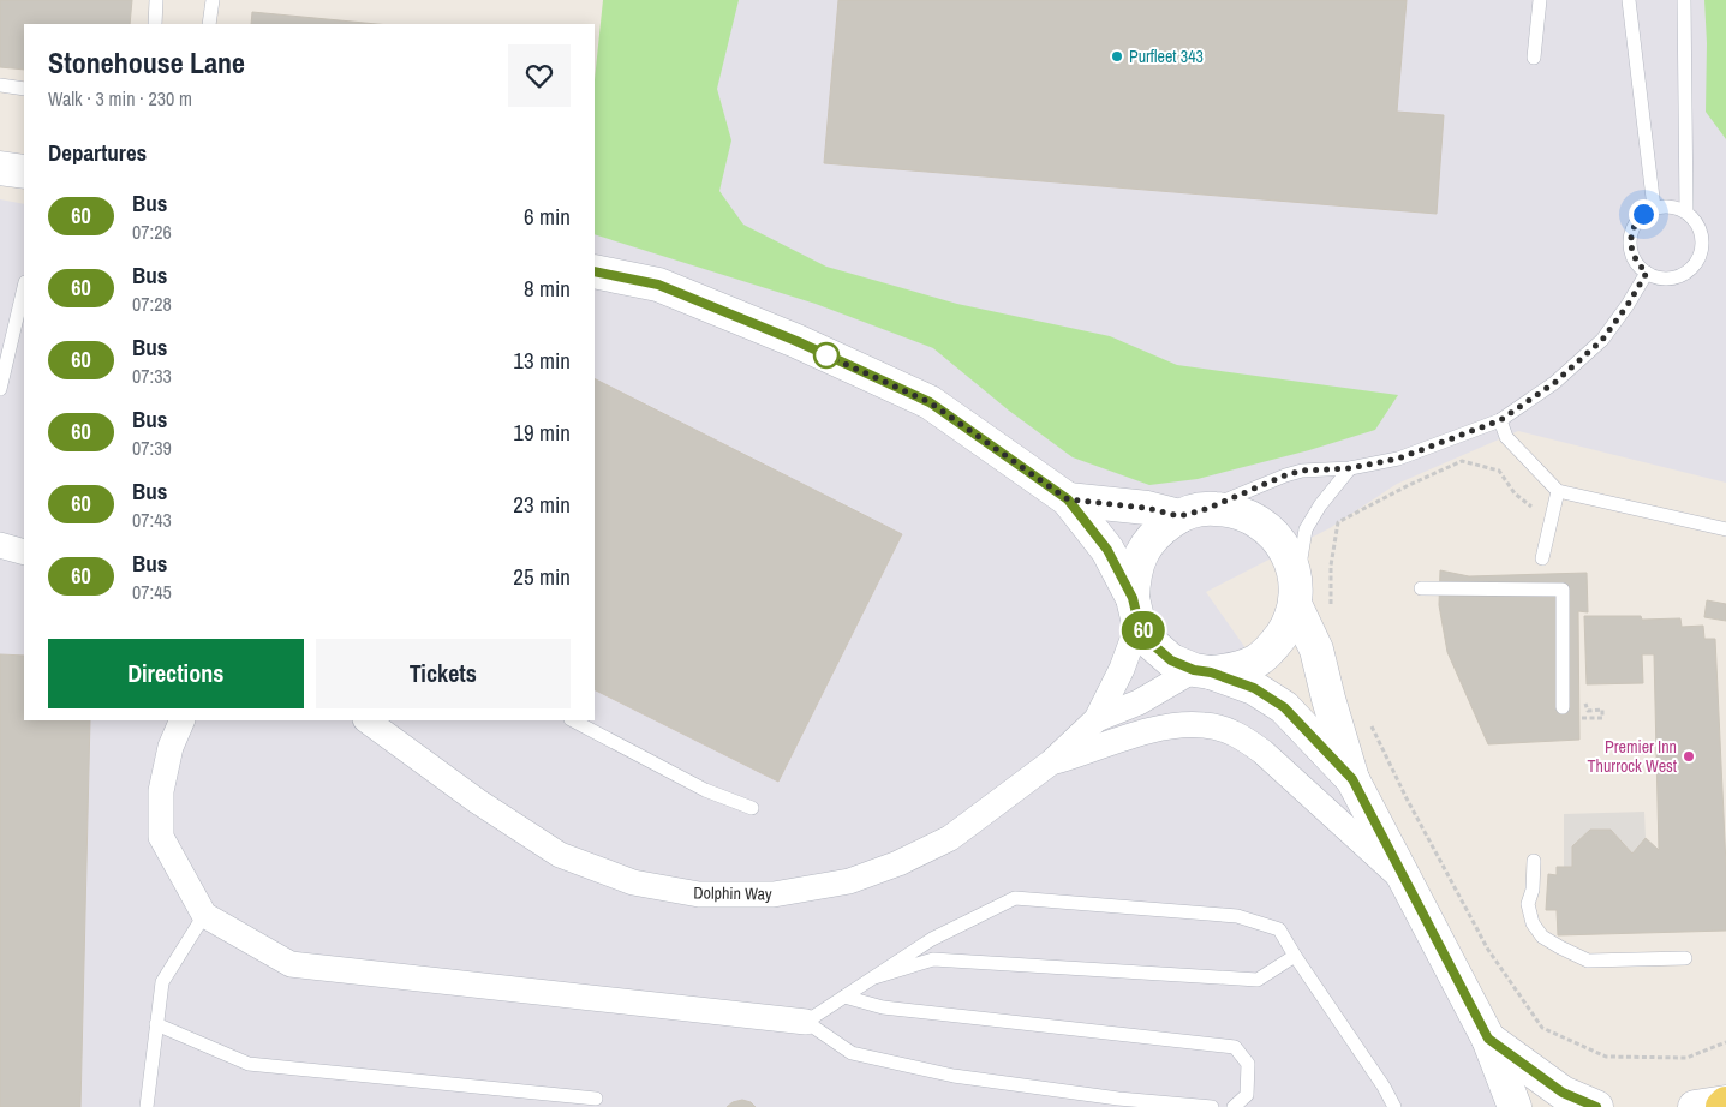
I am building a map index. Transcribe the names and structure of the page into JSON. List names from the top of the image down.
{
  "streets": {
    "street": ["Dolphin Way"]
  },
  "places": ["Purfleet 343", "Premier Inn Thurrock West"],
  "lines": ["bus line 60"],
  "page": {
    "on_map": "60",
    "heading": [
      ["Stonehouse Lane", "Walk · 3 min · 230 m"],
      "Departures"
    ],
    "list": [
      {
        "mark": "60",
        "name": "Bus",
        "note": "07:26",
        "value": "6 min"
      },
      {
        "mark": "60",
        "name": "Bus",
        "note": "07:28",
        "value": "8 min"
      },
      {
        "mark": "60",
        "name": "Bus",
        "note": "07:33",
        "value": "13 min"
      },
      {
        "mark": "60",
        "name": "Bus",
        "note": "07:39",
        "value": "19 min"
      },
      {
        "mark": "60",
        "name": "Bus",
        "note": "07:43",
        "value": "23 min"
      },
      {
        "mark": "60",
        "name": "Bus",
        "note": "07:45",
        "value": "25 min"
      }
    ],
    "buttons": ["Directions", "Tickets"]
  }
}
